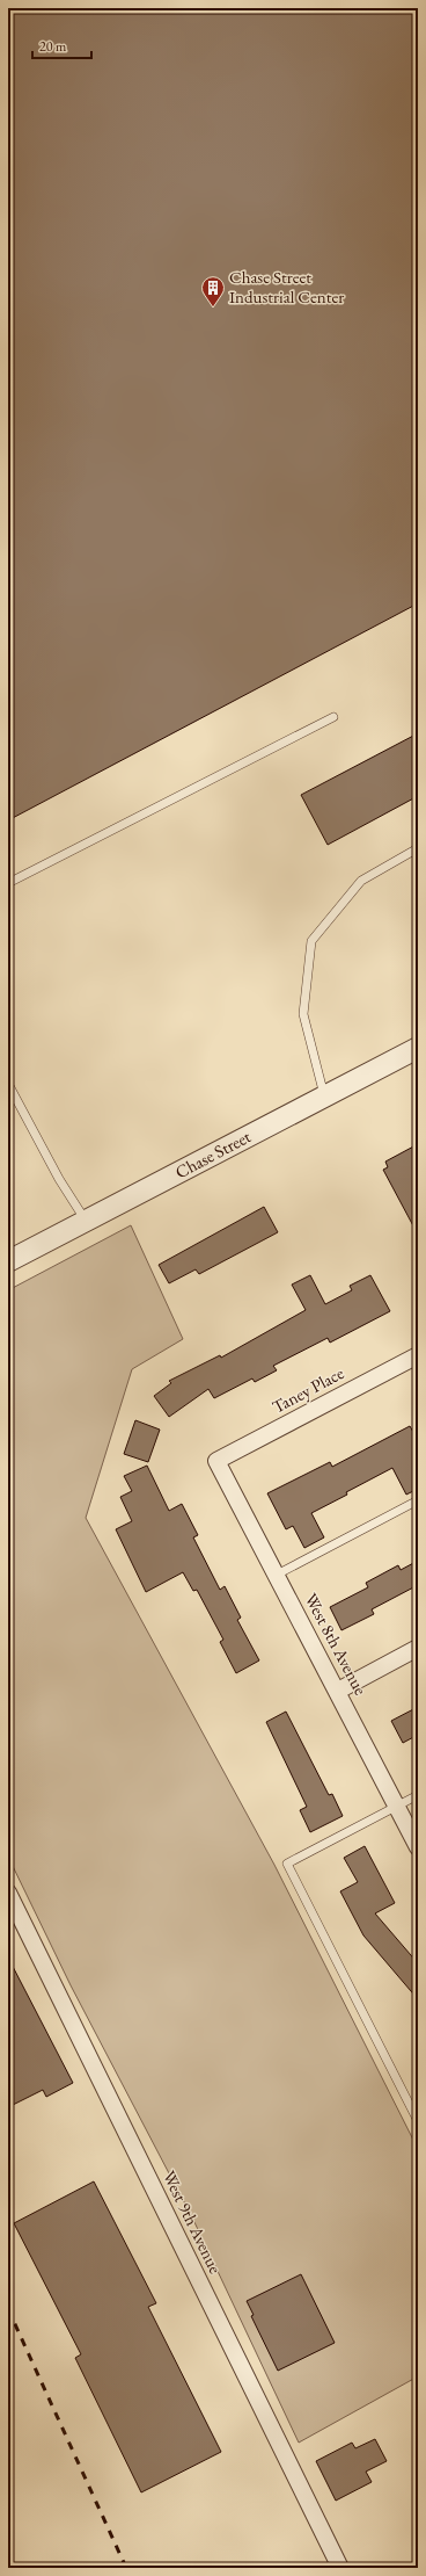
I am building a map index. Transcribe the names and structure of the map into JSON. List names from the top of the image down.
{
  "streets": {
    "street": [
      "Chase Street",
      "Taney Place",
      "West 8th Avenue",
      "West 9th Avenue"
    ]
  },
  "crossings": [
    ["Taney Place", "West 8th Avenue"]
  ],
  "places": {
    "building": ["Chase Street Industrial Center"]
  },
  "scale_bar": "20 m"
}
